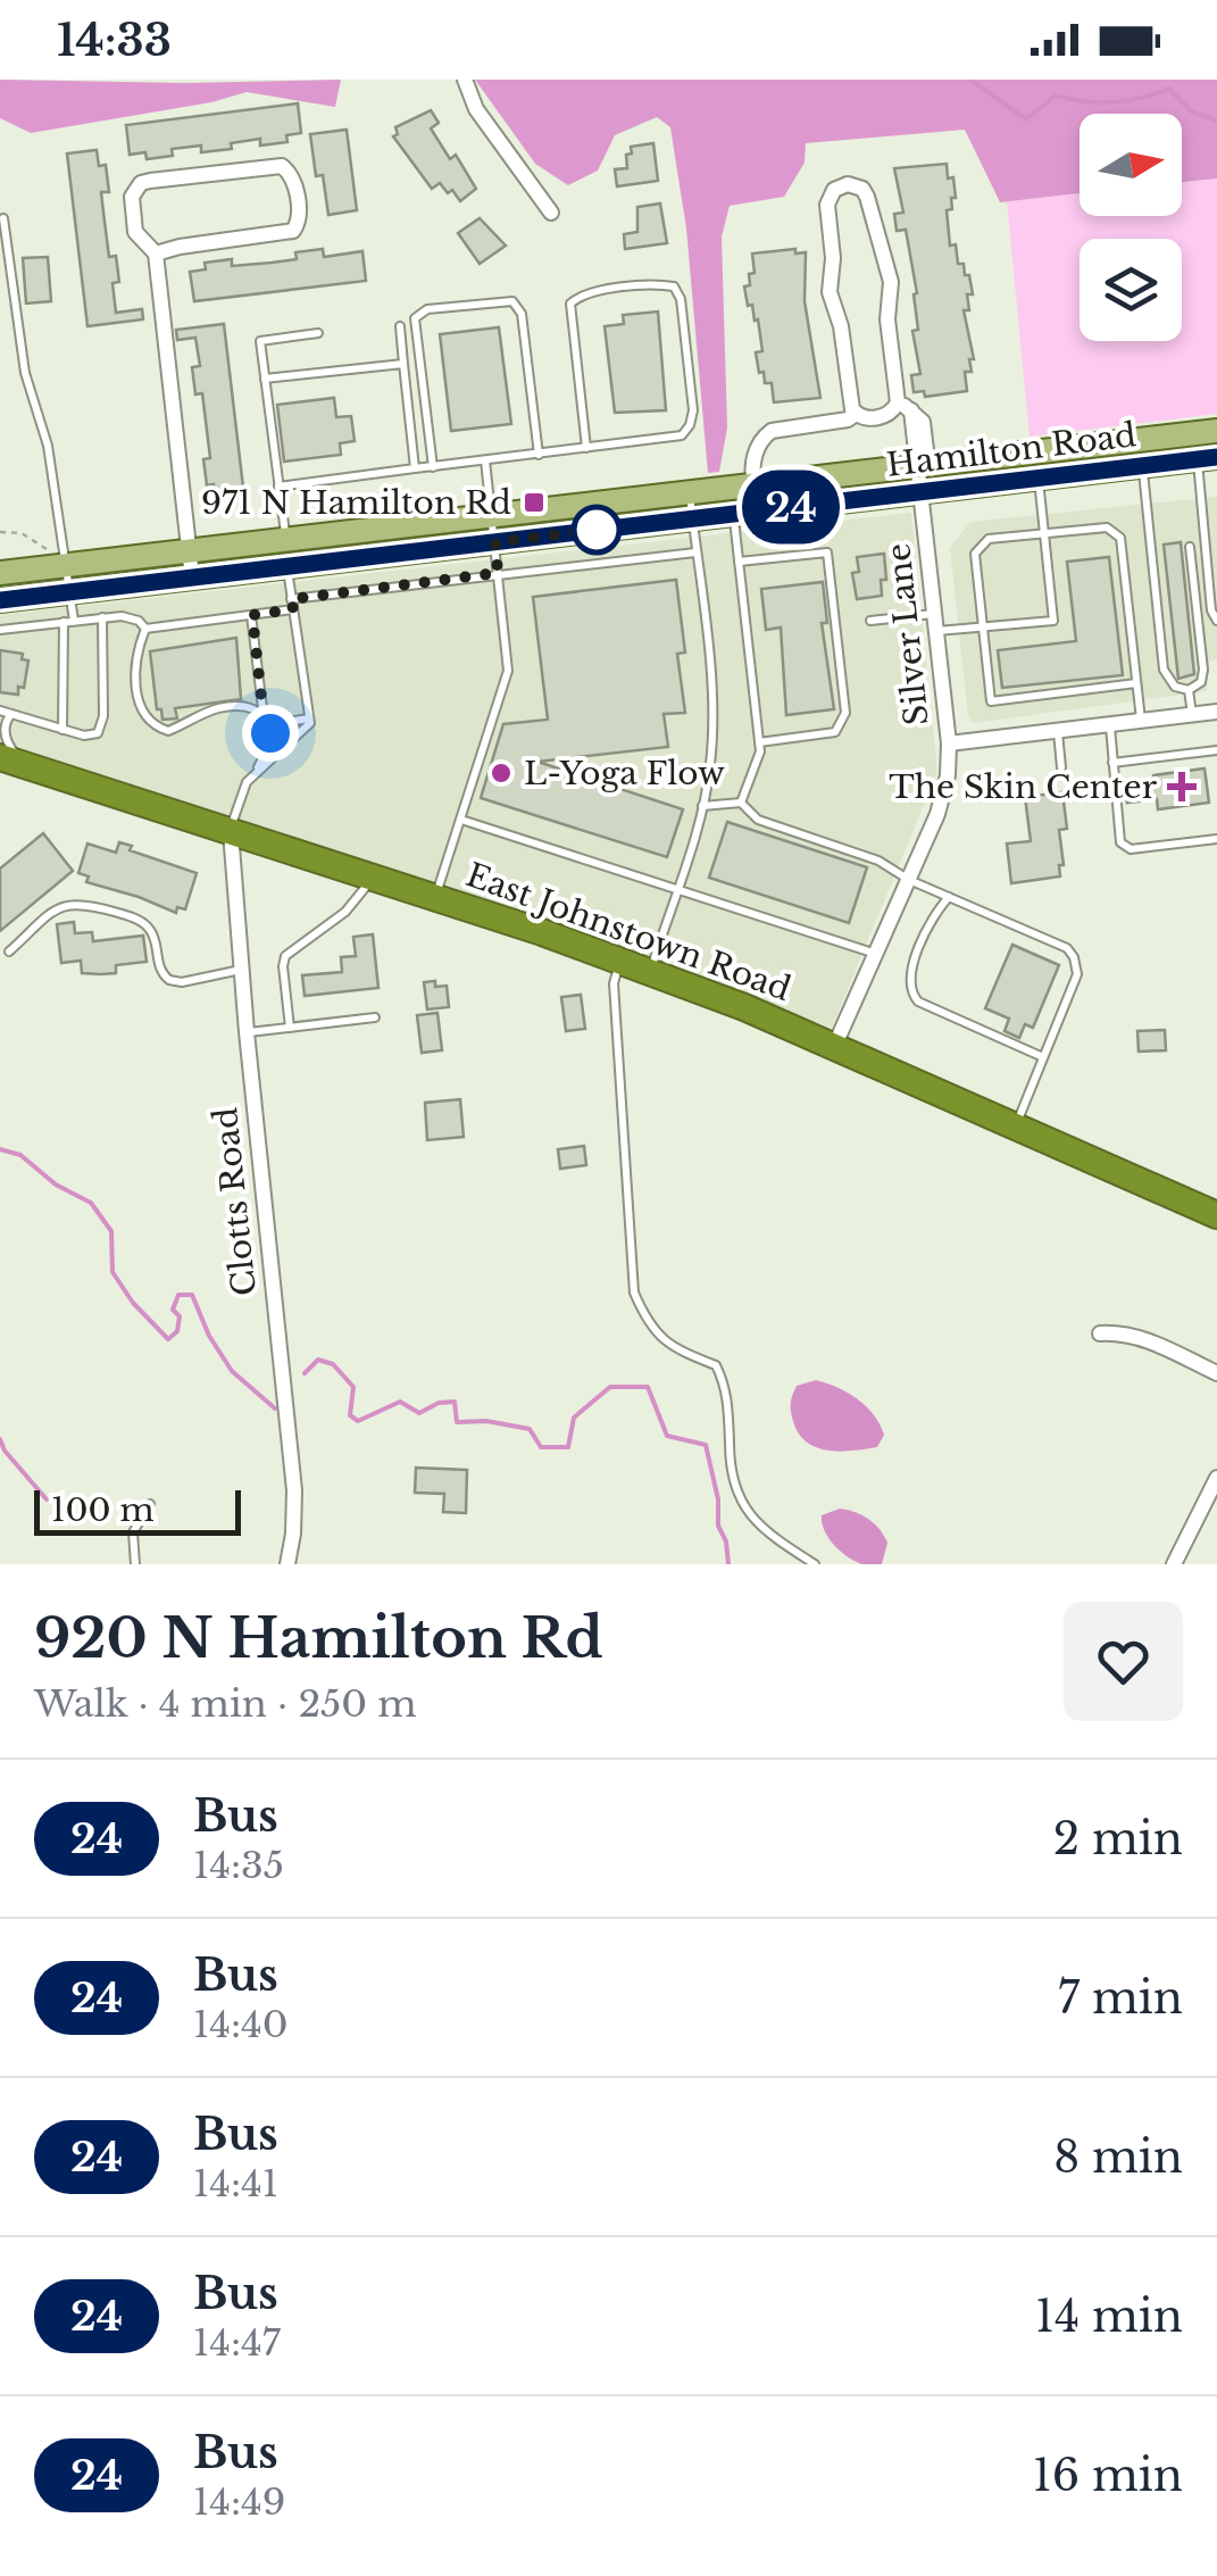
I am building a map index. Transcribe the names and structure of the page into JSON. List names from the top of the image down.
{
  "streets": {
    "highway": ["East Johnstown Road"],
    "main road": ["Hamilton Road"],
    "street": ["Silver Lane", "Clotts Road"]
  },
  "crossings": [
    ["Hamilton Road", "Silver Lane"],
    ["Silver Lane", "East Johnstown Road"],
    ["East Johnstown Road", "Clotts Road"]
  ],
  "places": {
    "transit": ["971 N Hamilton Rd"],
    "other": ["L-Yoga Flow"],
    "health": ["The Skin Center"]
  },
  "lines": ["bus line 24"],
  "scale_bar": "100 m",
  "north": "right",
  "page": {
    "status": "14:33",
    "on_map": "24",
    "scale": "100 m",
    "heading": ["920 N Hamilton Rd", "Walk · 4 min · 250 m"],
    "list": [
      {
        "mark": "24",
        "name": "Bus",
        "note": "14:35",
        "value": "2 min"
      },
      {
        "mark": "24",
        "name": "Bus",
        "note": "14:40",
        "value": "7 min"
      },
      {
        "mark": "24",
        "name": "Bus",
        "note": "14:41",
        "value": "8 min"
      },
      {
        "mark": "24",
        "name": "Bus",
        "note": "14:47",
        "value": "14 min"
      },
      {
        "mark": "24",
        "name": "Bus",
        "note": "14:49",
        "value": "16 min"
      }
    ]
  }
}
